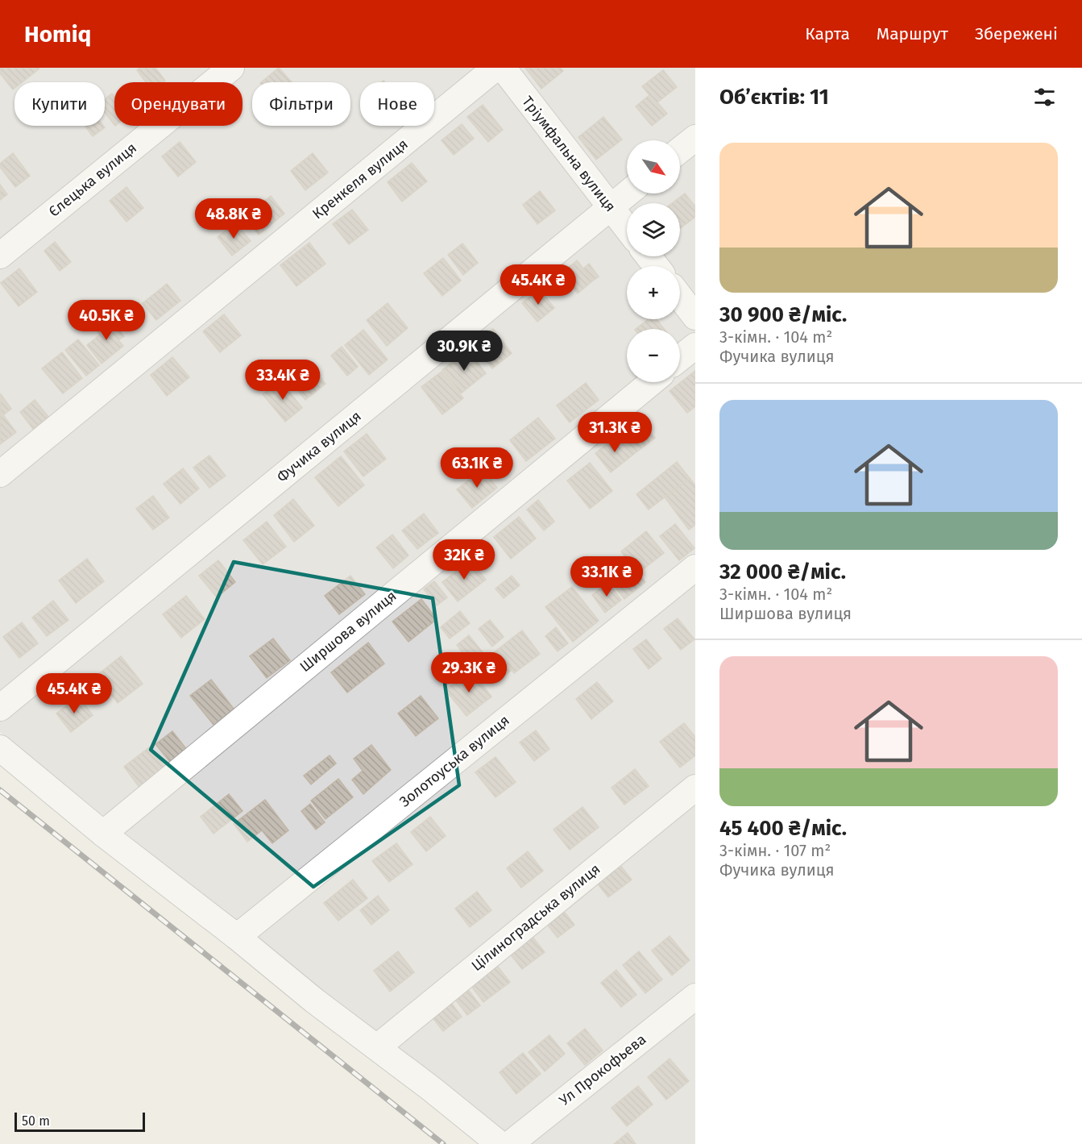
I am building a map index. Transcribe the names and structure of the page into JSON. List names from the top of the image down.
{
  "streets": {
    "street": [
      "Тріумфальна вулиця",
      "Кренкеля вулиця",
      "Єлецька вулиця",
      "Фучика вулиця",
      "Ширшова вулиця",
      "Золотоуська вулиця",
      "Цілиноградська вулиця",
      "Ул Прокофьева"
    ]
  },
  "crossings": [
    ["Тріумфальна вулиця", "Фучика вулиця"]
  ],
  "scale_bar": "50 m",
  "north": "bottom right",
  "page": {
    "header": "Homiq",
    "nav": ["Карта", "Маршрут", "Збережені"],
    "heading": "Об’єктів: 11",
    "chip": [
      "Купити",
      "Орендувати",
      "Фільтри",
      "Нове"
    ],
    "list": [
      {
        "name": "30 900 ₴/міс.",
        "note": "3-кімн. · 104 m² · Фучика вулиця"
      },
      {
        "name": "32 000 ₴/міс.",
        "note": "3-кімн. · 104 m² · Ширшова вулиця"
      },
      {
        "name": "45 400 ₴/міс.",
        "note": "3-кімн. · 107 m² · Фучика вулиця"
      }
    ],
    "map_buttons": ["+", "−"],
    "price": [
      "48.8K ₴",
      "45.4K ₴",
      "40.5K ₴",
      "30.9K ₴",
      "33.4K ₴",
      "31.3K ₴",
      "63.1K ₴",
      "32K ₴",
      "33.1K ₴",
      "29.3K ₴",
      "45.4K ₴"
    ],
    "scale": "50 m"
  }
}
